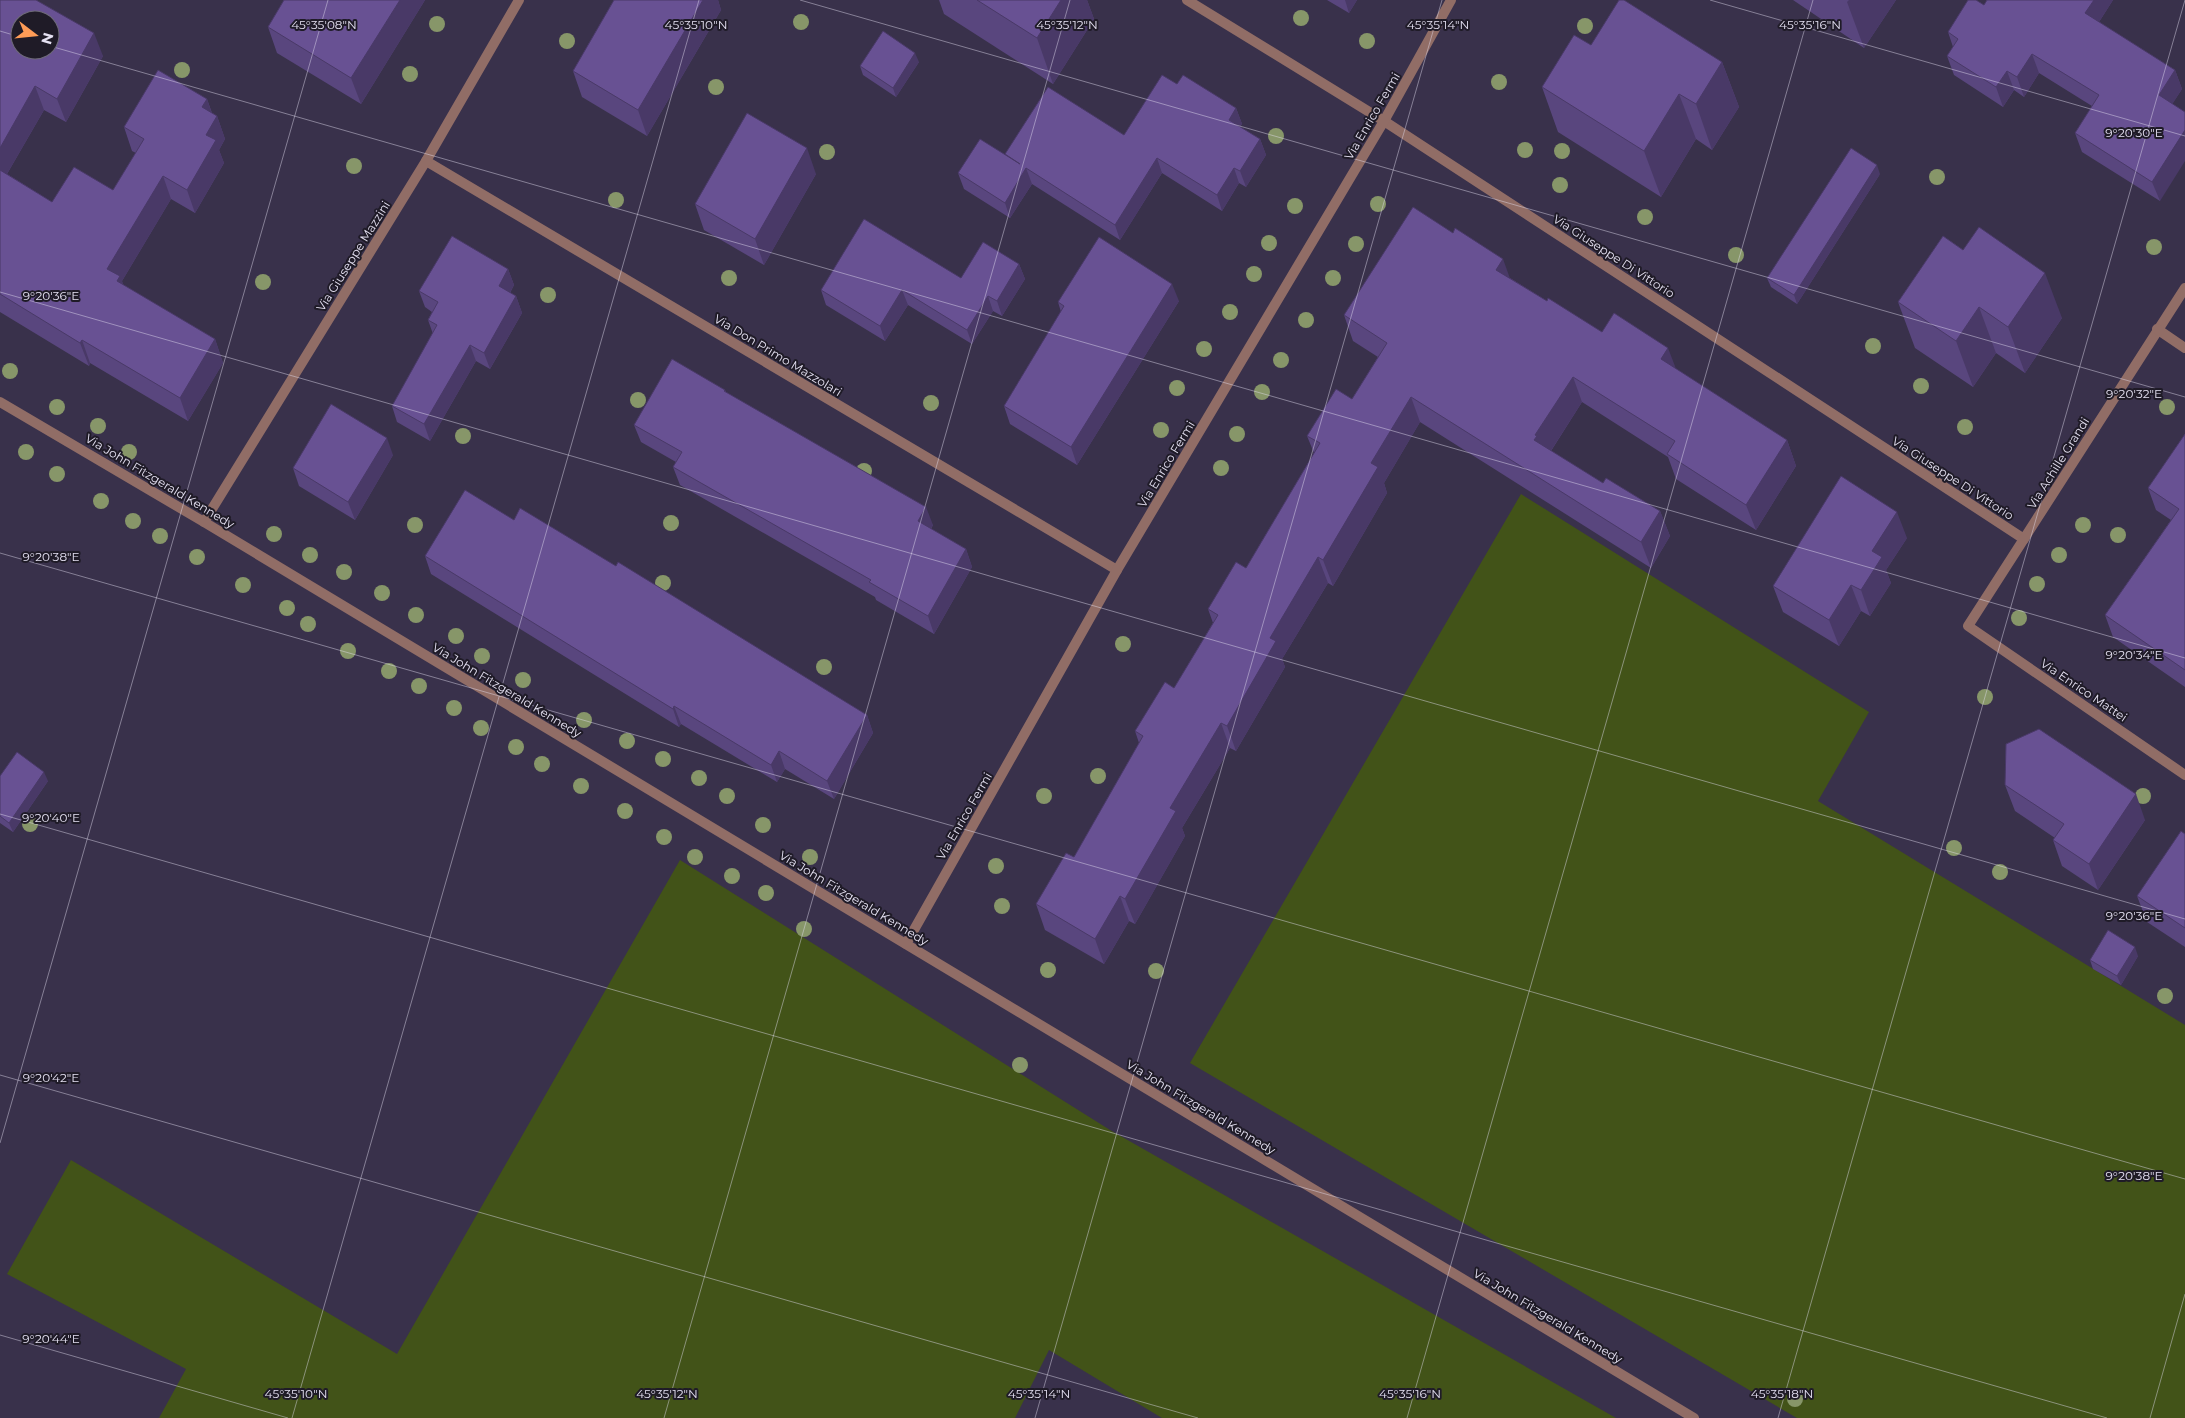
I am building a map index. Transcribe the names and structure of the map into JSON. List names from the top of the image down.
{
  "streets": {
    "street": [
      "Via Enrico Fermi",
      "Via Giuseppe Mazzini",
      "Via Giuseppe Di Vittorio",
      "Via Don Primo Mazzolari",
      "Via Achille Grandi",
      "Via John Fitzgerald Kennedy",
      "Via Enrico Mattei"
    ]
  },
  "crossings": [
    ["Via Enrico Fermi", "Via Giuseppe Di Vittorio"],
    ["Via Enrico Fermi", "Via Don Primo Mazzolari"],
    ["Via Enrico Fermi", "Via John Fitzgerald Kennedy"],
    ["Via Giuseppe Mazzini", "Via Don Primo Mazzolari"],
    ["Via Giuseppe Mazzini", "Via John Fitzgerald Kennedy"],
    ["Via Giuseppe Di Vittorio", "Via Achille Grandi"],
    ["Via Achille Grandi", "Via Enrico Mattei"]
  ],
  "north": "right",
  "coordinates": [
    "45°35'08\"N",
    "45°35'10\"N",
    "45°35'12\"N",
    "45°35'14\"N",
    "45°35'16\"N",
    "9°20'30\"E",
    "9°20'36\"E",
    "9°20'32\"E",
    "9°20'38\"E",
    "9°20'34\"E",
    "9°20'40\"E",
    "9°20'42\"E",
    "9°20'44\"E",
    "45°35'18\"N"
  ]
}
